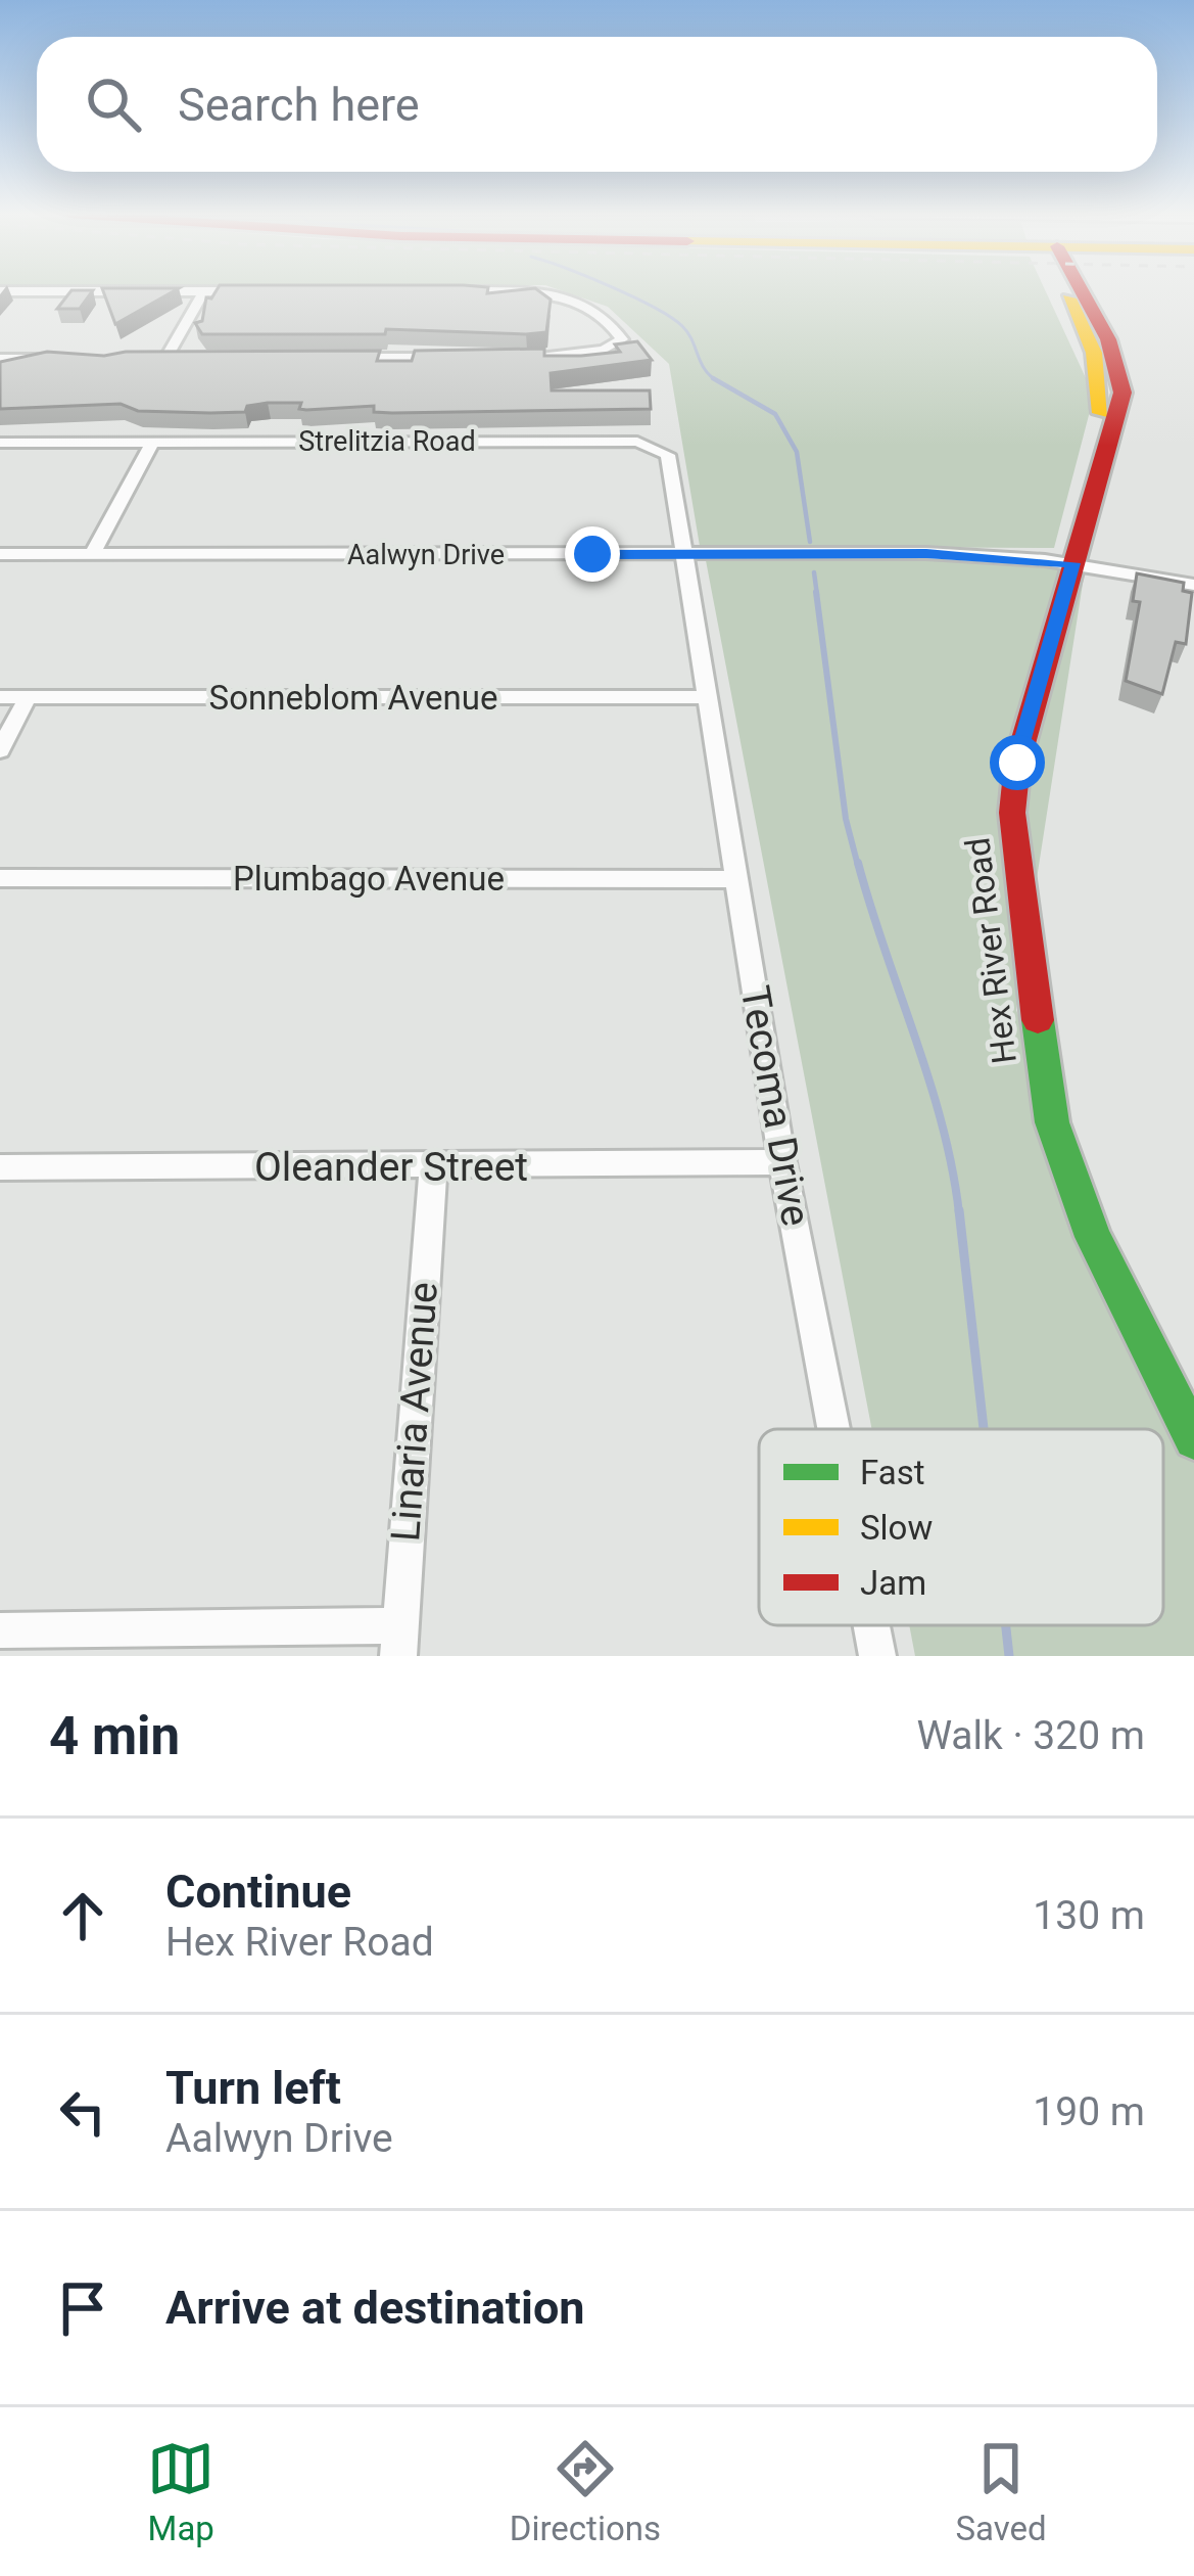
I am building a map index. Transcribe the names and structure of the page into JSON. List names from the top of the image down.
{
  "streets": {
    "main road": ["Hex River Road"],
    "street": [
      "Strelitzia Road",
      "Aalwyn Drive",
      "Sonneblom Avenue",
      "Plumbago Avenue",
      "Tecoma Drive",
      "Oleander Street",
      "Linaria Avenue"
    ]
  },
  "crossings": [
    ["Strelitzia Road", "Aalwyn Drive"],
    ["Strelitzia Road", "Tecoma Drive"],
    ["Aalwyn Drive", "Hex River Road"],
    ["Aalwyn Drive", "Tecoma Drive"],
    ["Sonneblom Avenue", "Tecoma Drive"],
    ["Plumbago Avenue", "Tecoma Drive"],
    ["Tecoma Drive", "Oleander Street"],
    ["Oleander Street", "Linaria Avenue"]
  ],
  "legend": ["Fast", "Slow", "Jam"],
  "page": {
    "search": "Search here",
    "heading": ["4 min", "Walk · 320 m"],
    "list": [
      ["Continue", "Hex River Road", "130 m"],
      ["Turn left", "Aalwyn Drive", "190 m"],
      "Arrive at destination"
    ],
    "nav": ["Map", "Directions", "Saved"]
  }
}
